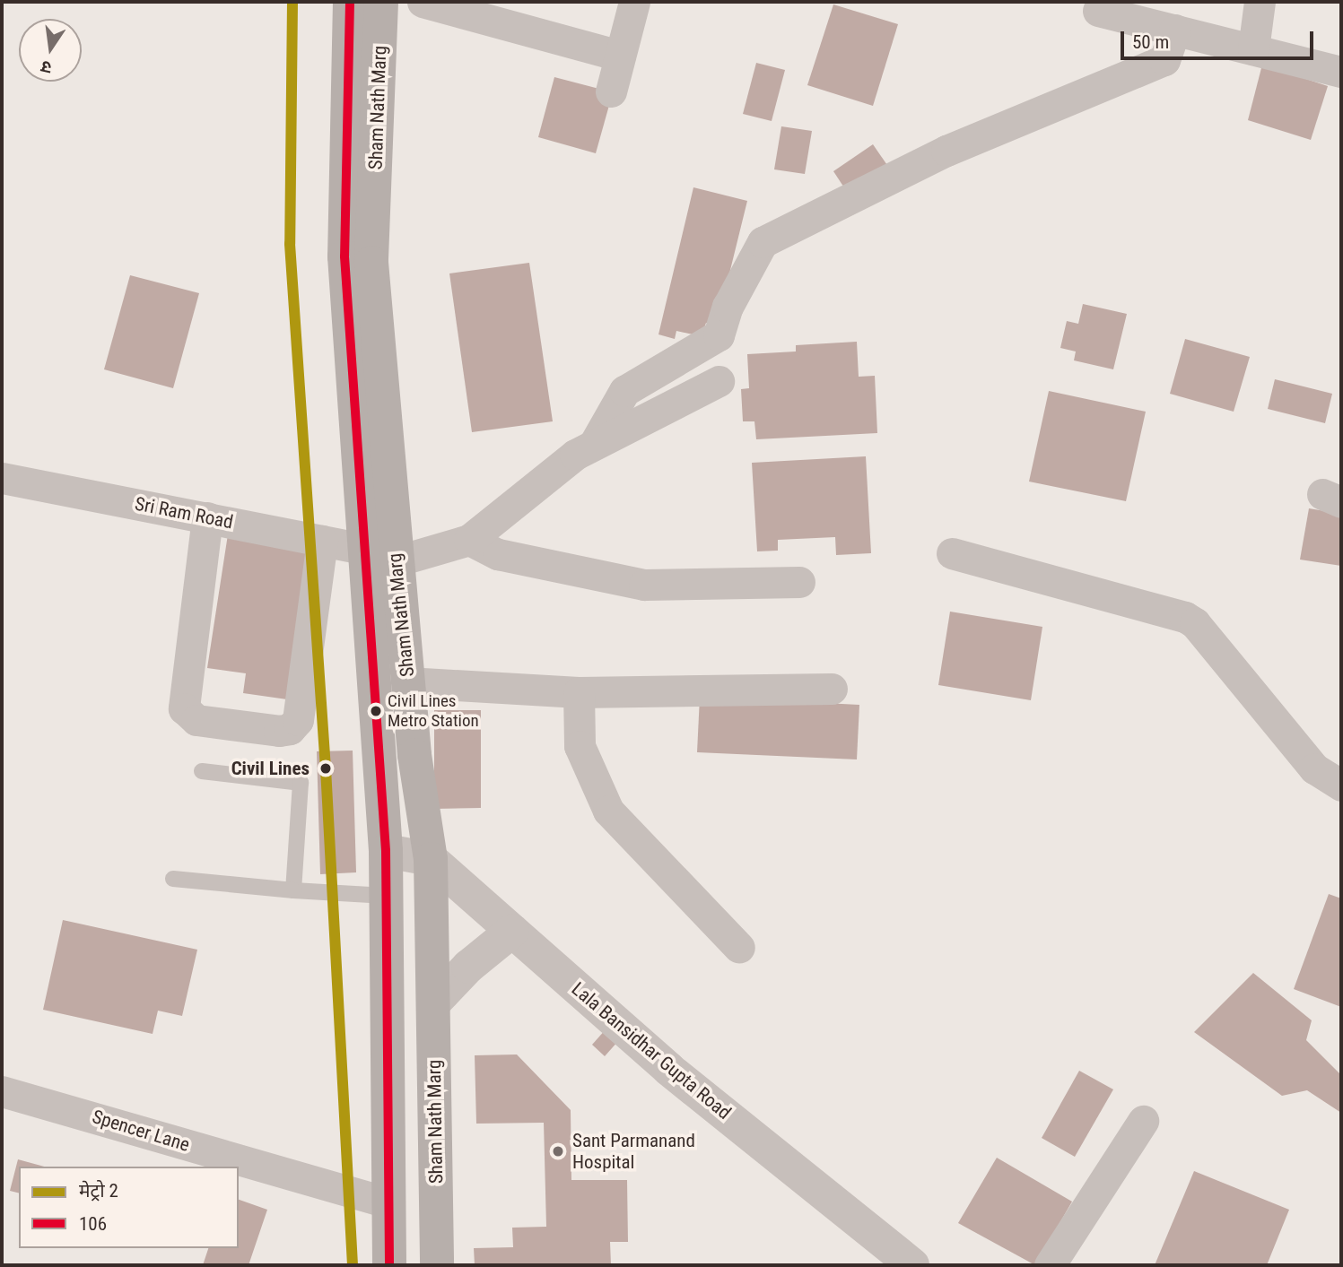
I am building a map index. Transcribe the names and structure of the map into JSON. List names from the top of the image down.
{
  "streets": {
    "main road": ["Sham Nath Marg"],
    "street": ["Sri Ram Road", "Lala Bansidhar Gupta Road", "Spencer Lane"]
  },
  "crossings": [
    ["Sham Nath Marg", "Sri Ram Road"],
    ["Sham Nath Marg", "Lala Bansidhar Gupta Road"],
    ["Sham Nath Marg", "Spencer Lane"]
  ],
  "places": ["Civil Lines Metro Station", "Civil Lines", "Sant Parmanand Hospital"],
  "lines": ["metro line 2", "transit line 106"],
  "legend": ["मेट्रो 2", "106"],
  "scale_bar": "50 m",
  "north": "bottom"
}
